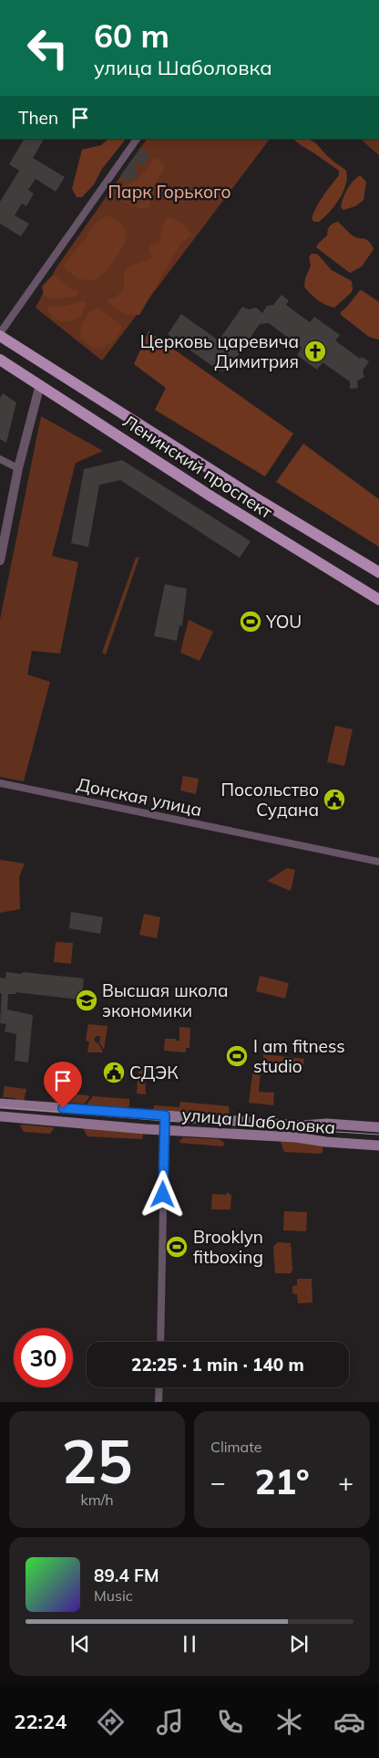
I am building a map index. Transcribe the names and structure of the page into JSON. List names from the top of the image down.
{
  "streets": {
    "main road": ["Ленинский проспект", "улица Шаболовка"],
    "street": ["Донская улица"]
  },
  "parks": ["Парк Горького"],
  "places": {
    "church": ["Церковь царевича Димитрия"],
    "sports": ["YOU", "I am fitness studio", "Brooklyn fitboxing"],
    "public building": ["Посольство Судана", "СДЭК"],
    "school or university": ["Высшая школа экономики"]
  },
  "page": {
    "turn": ["60 m", "улица Шаболовка"],
    "then": "Then",
    "limit": "30",
    "trip": "22:25 · 1 min · 140 m",
    "tile": [
      ["25", "km/h"],
      "Climate"
    ],
    "heat": ["−", "21°", "+"],
    "song": ["89.4 FM", "Music"],
    "tabs": "22:24"
  }
}
